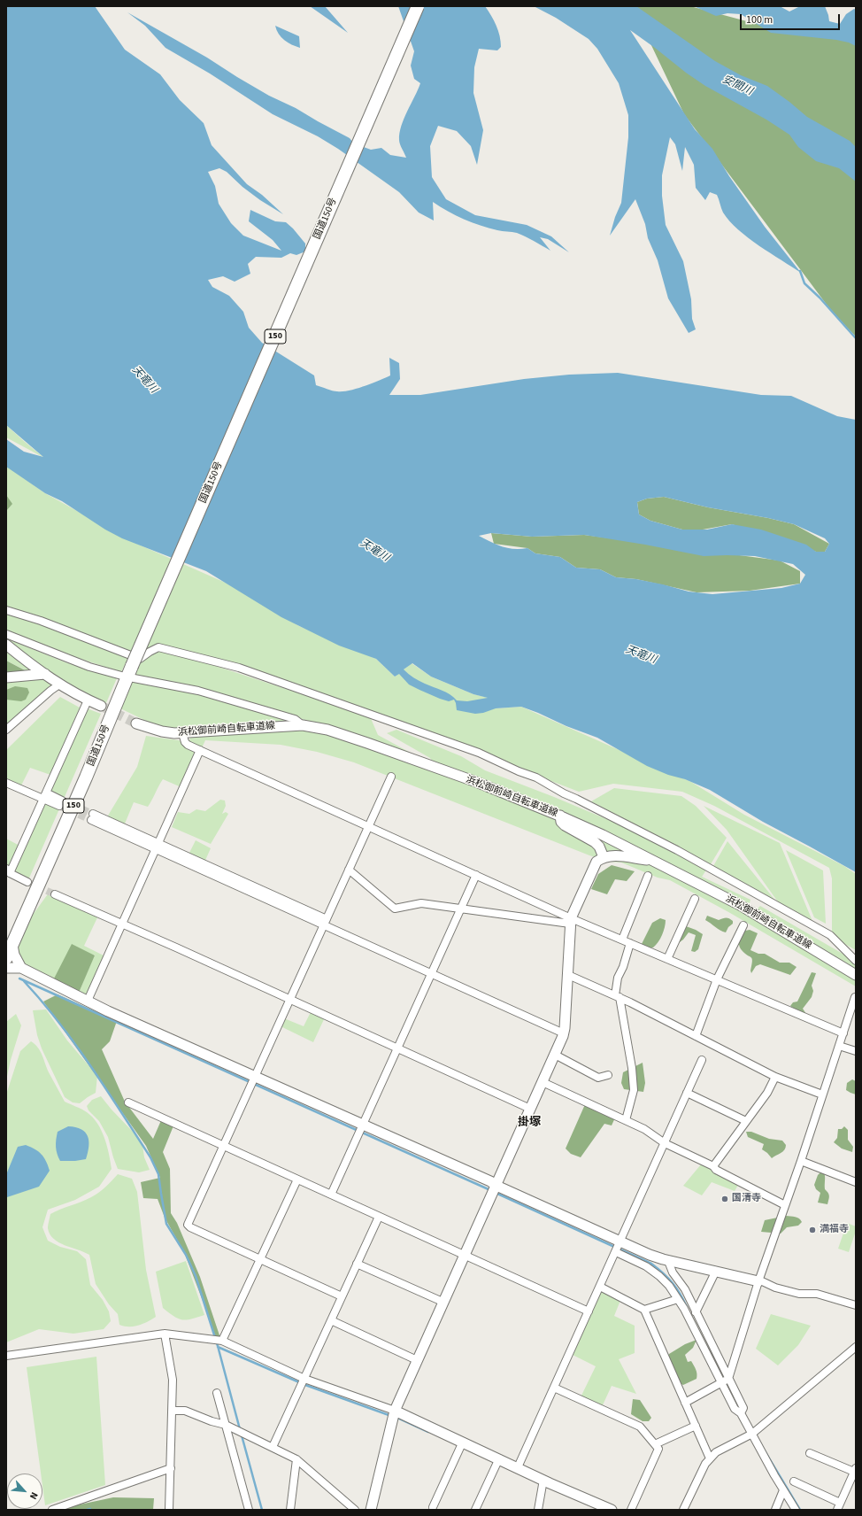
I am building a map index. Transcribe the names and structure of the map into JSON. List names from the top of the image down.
{
  "streets": {
    "highway": ["国道150号", "150"],
    "street": ["浜松御前崎自転車道線"]
  },
  "districts": ["掛塚"],
  "water": ["安間川", "天竜川"],
  "places": ["国清寺", "満福寺"],
  "scale_bar": "100 m",
  "north": "bottom right"
}
